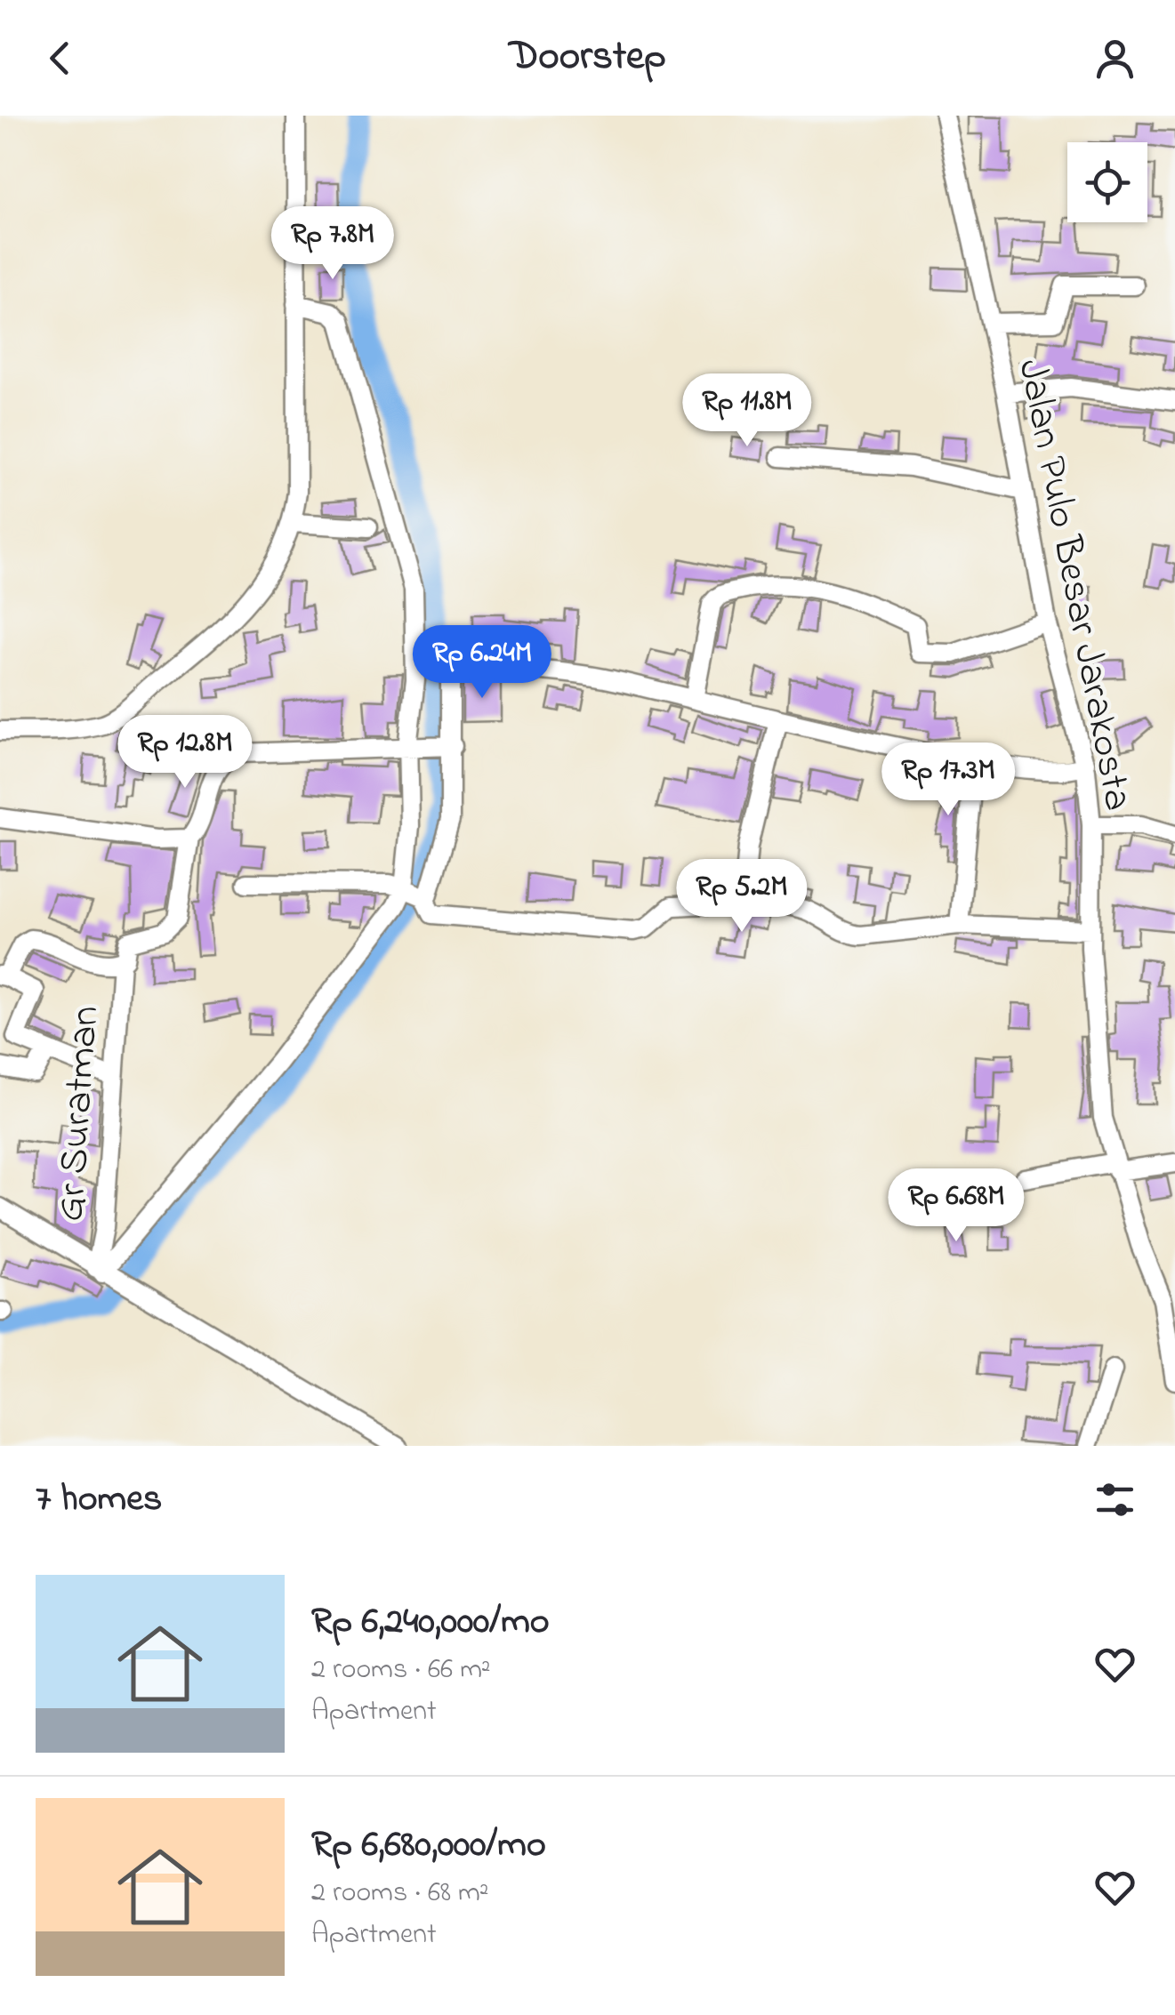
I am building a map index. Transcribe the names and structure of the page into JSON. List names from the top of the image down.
{
  "streets": {
    "street": ["Jalan Pulo Besar Jarakosta", "Gr Suratman"]
  },
  "page": {
    "header": "Doorstep",
    "price": [
      "Rp 7.8M",
      "Rp 11.8M",
      "Rp 6.24M",
      "Rp 12.8M",
      "Rp 17.3M",
      "Rp 5.2M",
      "Rp 6.68M"
    ],
    "heading": "7 homes",
    "list": [
      {
        "name": "Rp 6,240,000/mo",
        "note": "2 rooms · 66 m² · Apartment"
      },
      {
        "name": "Rp 6,680,000/mo",
        "note": "2 rooms · 68 m² · Apartment"
      }
    ]
  }
}
